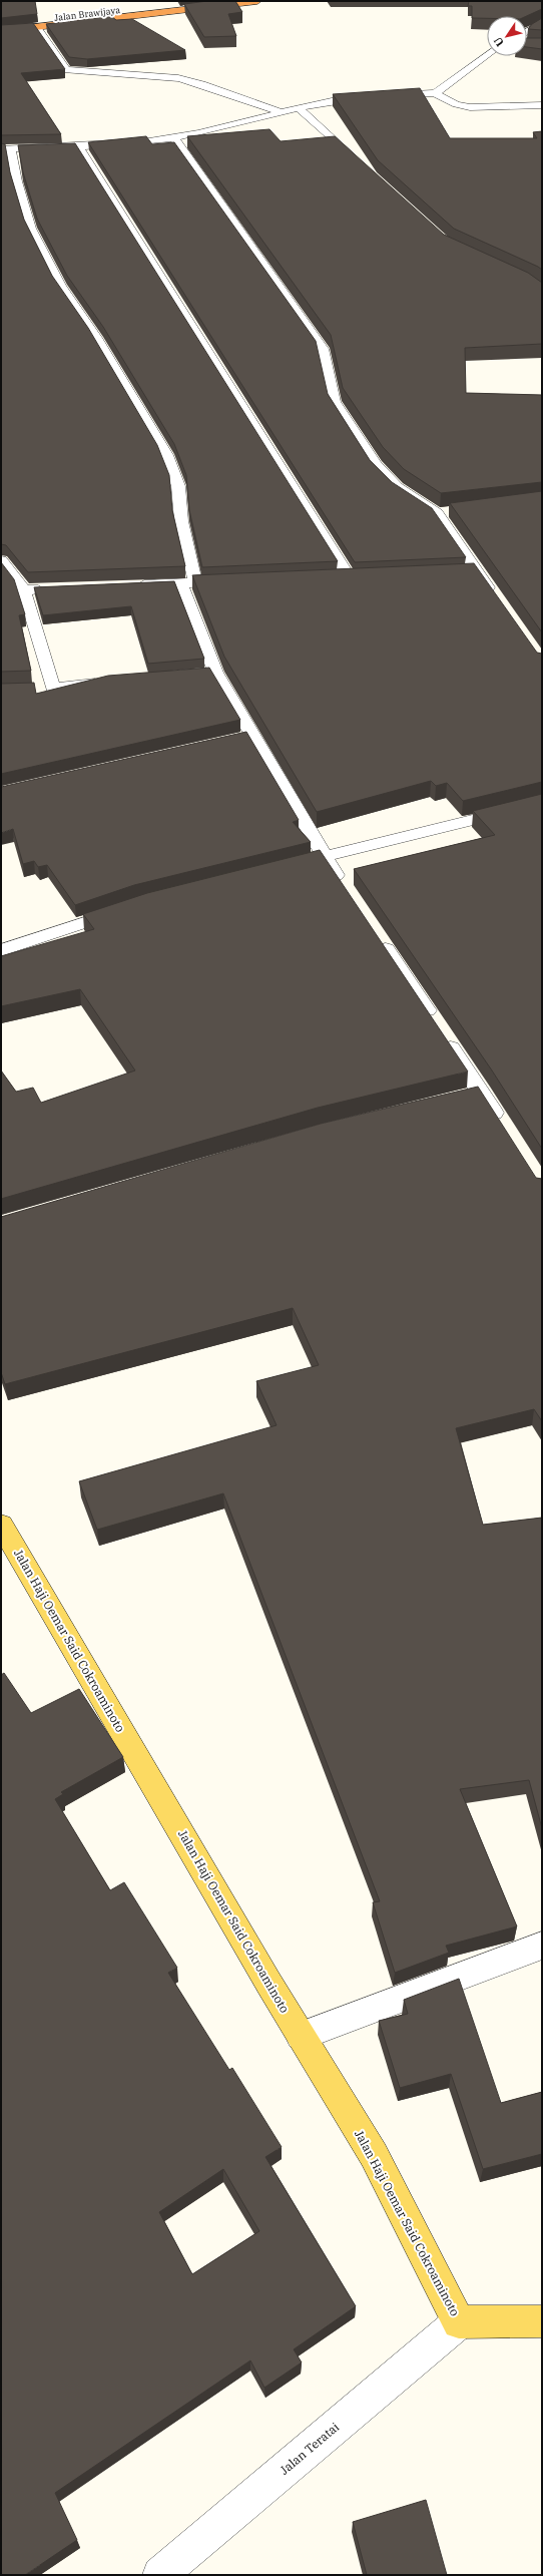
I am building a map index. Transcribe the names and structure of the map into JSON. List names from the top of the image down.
{
  "streets": {
    "highway": ["Jalan Brawijaya"],
    "main road": ["Jalan Haji Oemar Said Cokroaminoto"],
    "street": ["Jalan Teratai"]
  },
  "crossings": [
    ["Jalan Haji Oemar Said Cokroaminoto", "Jalan Teratai"]
  ],
  "north": "bottom left"
}
